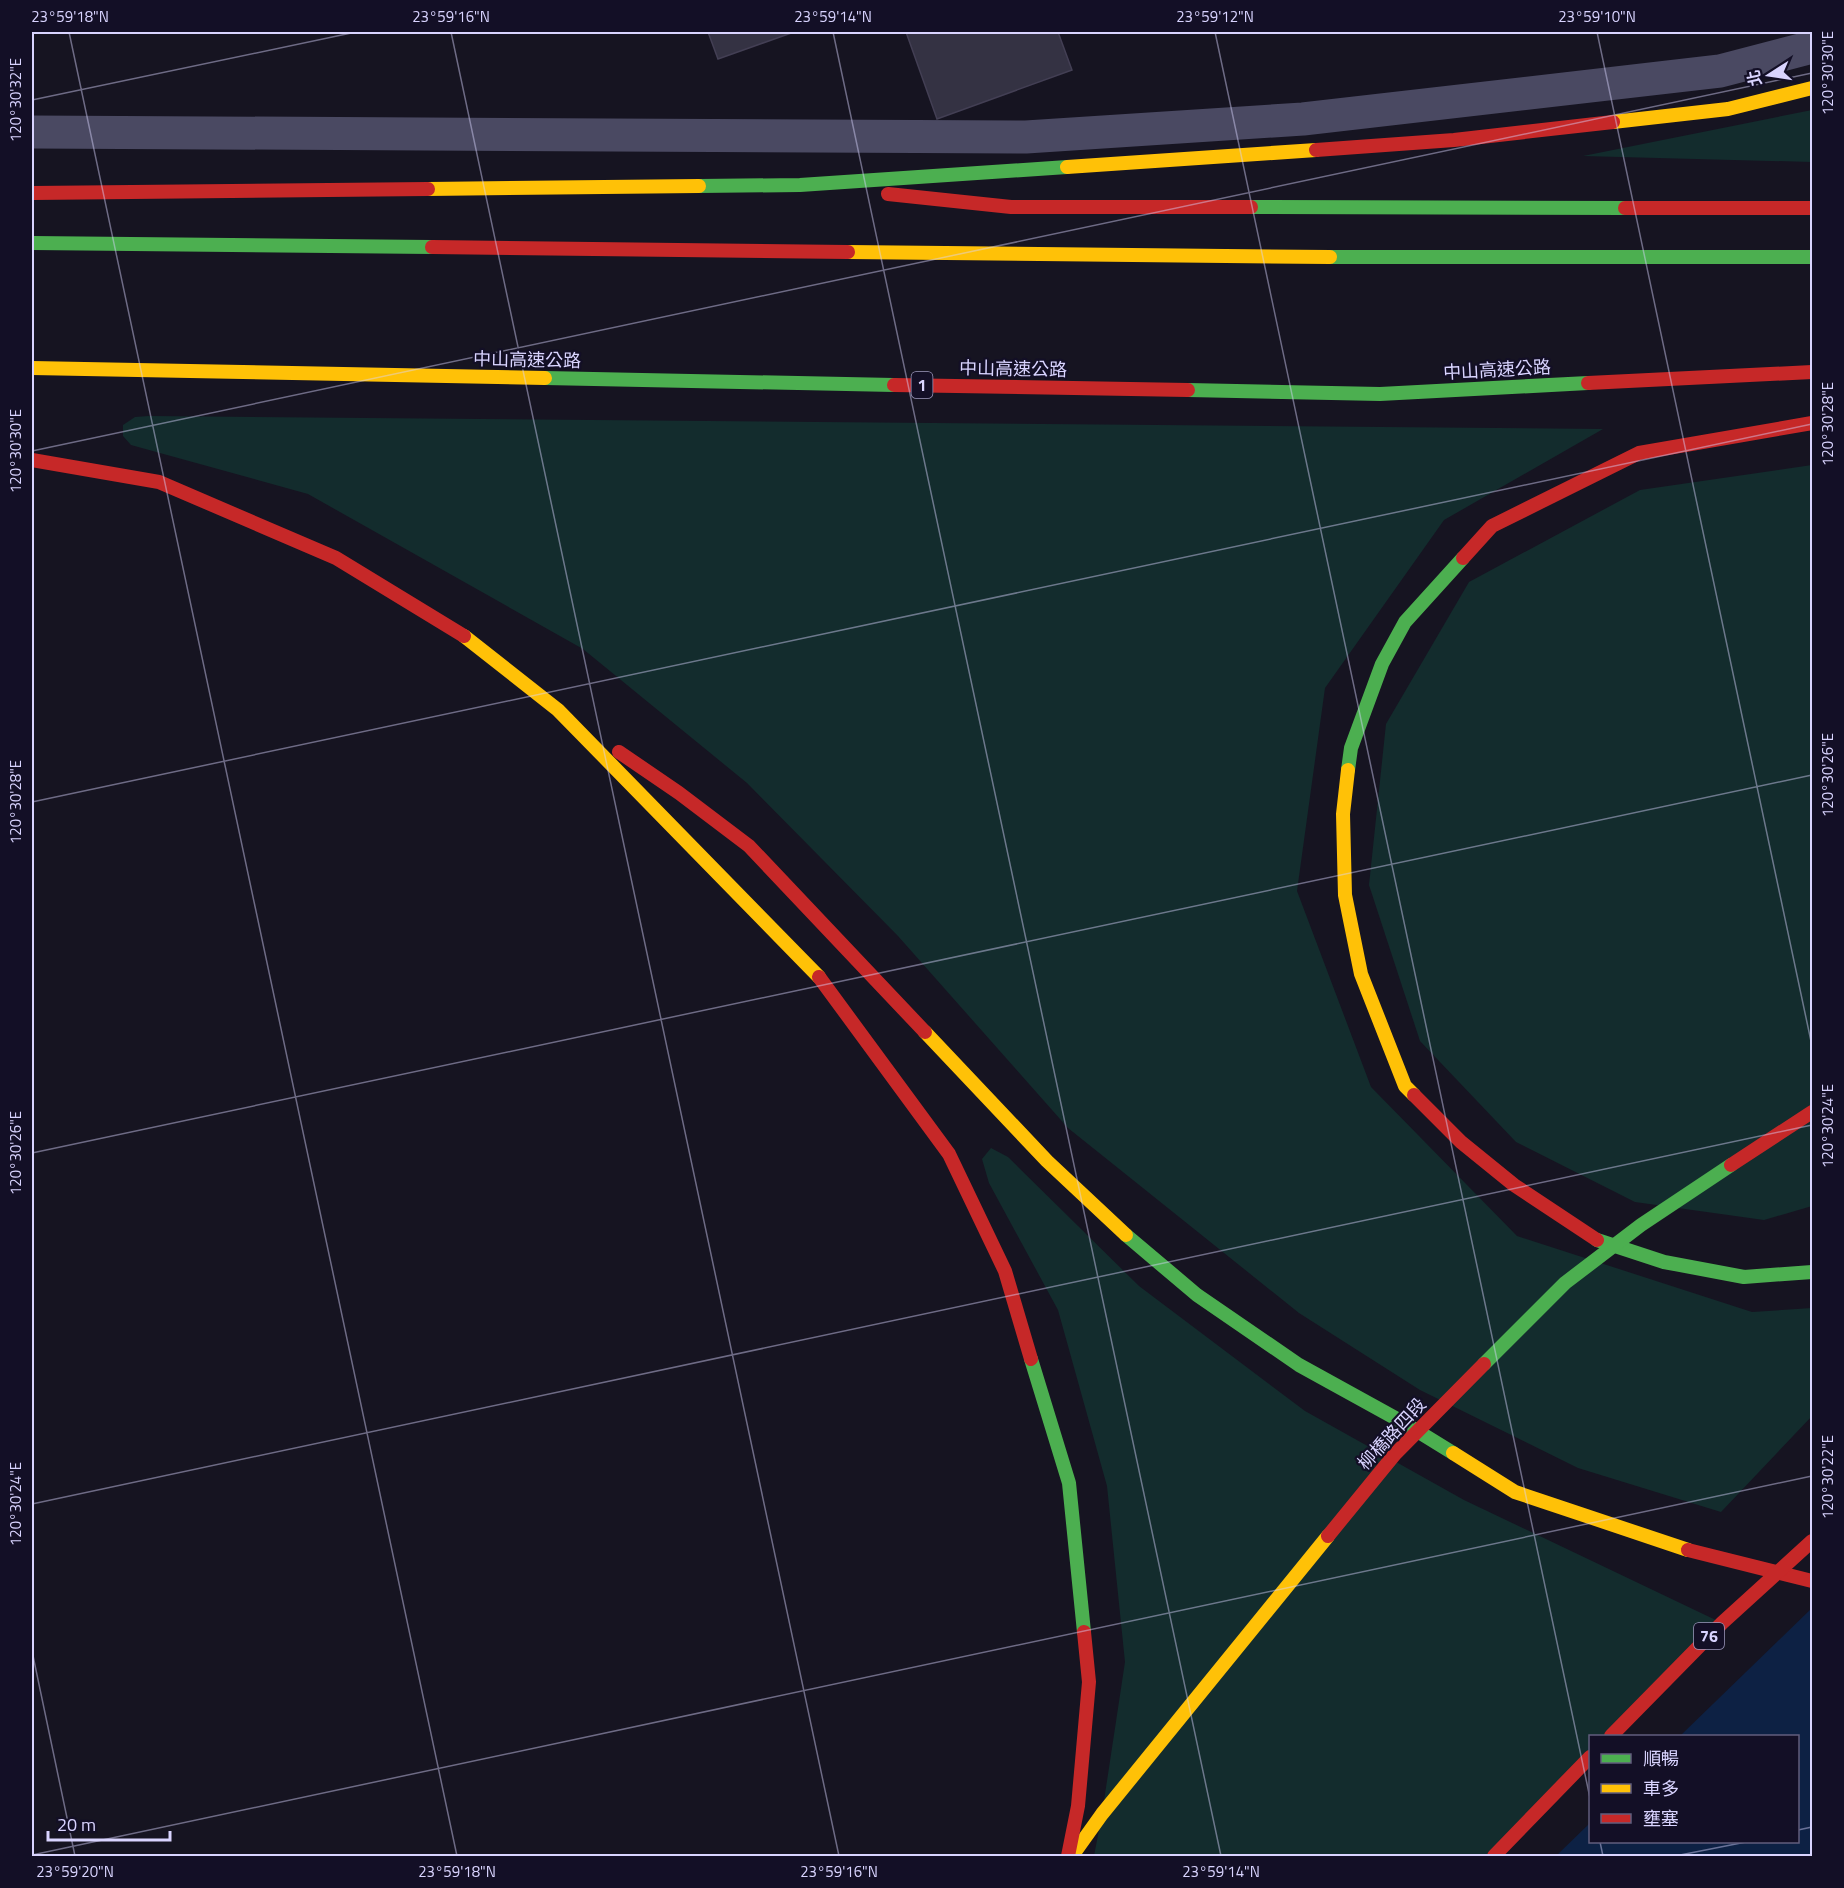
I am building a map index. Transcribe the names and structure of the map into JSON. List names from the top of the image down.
{
  "streets": {
    "main road": [
      "中山高速公路",
      "1",
      "柳橋路四段",
      "76"
    ]
  },
  "legend": ["順暢", "車多", "壅塞"],
  "scale_bar": "20 m",
  "north": "left",
  "coordinates": [
    "23°59'18\"N",
    "23°59'16\"N",
    "23°59'14\"N",
    "23°59'12\"N",
    "23°59'10\"N",
    "120°30'30\"E",
    "120°30'32\"E",
    "120°30'28\"E",
    "120°30'26\"E",
    "120°30'24\"E",
    "120°30'22\"E",
    "23°59'20\"N"
  ]
}
